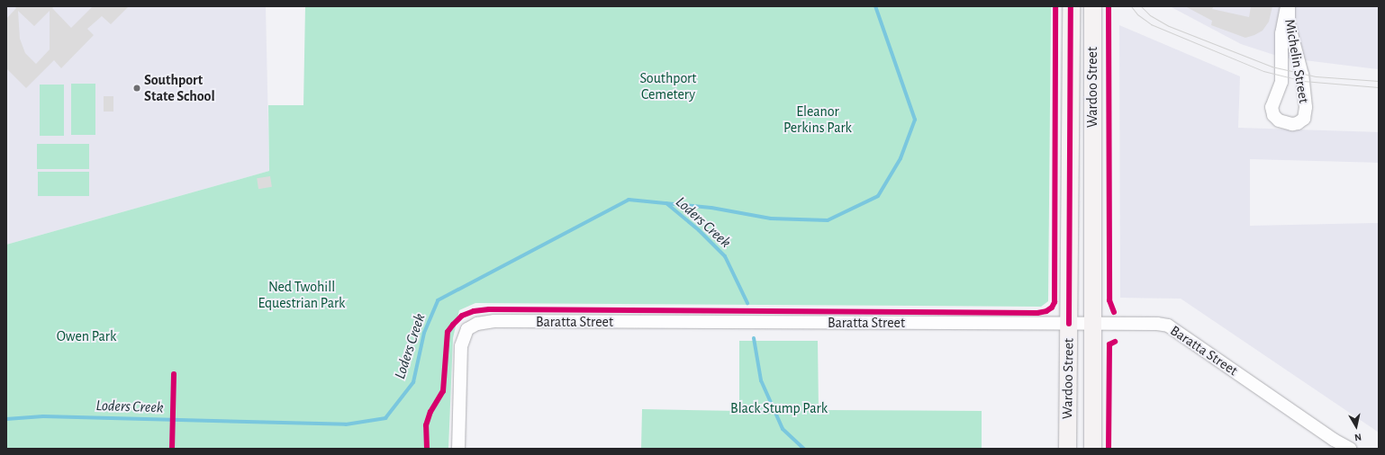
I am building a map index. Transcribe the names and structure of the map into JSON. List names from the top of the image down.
{
  "streets": {
    "main road": ["Wardoo Street"],
    "street": ["Michelin Street", "Baratta Street"]
  },
  "crossings": [
    ["Wardoo Street", "Baratta Street"]
  ],
  "water": ["Loders Creek"],
  "parks": [
    "Southport Cemetery",
    "Eleanor Perkins Park",
    "Ned Twohill Equestrian Park",
    "Owen Park",
    "Black Stump Park"
  ],
  "places": ["Southport State School"],
  "north": "bottom"
}
